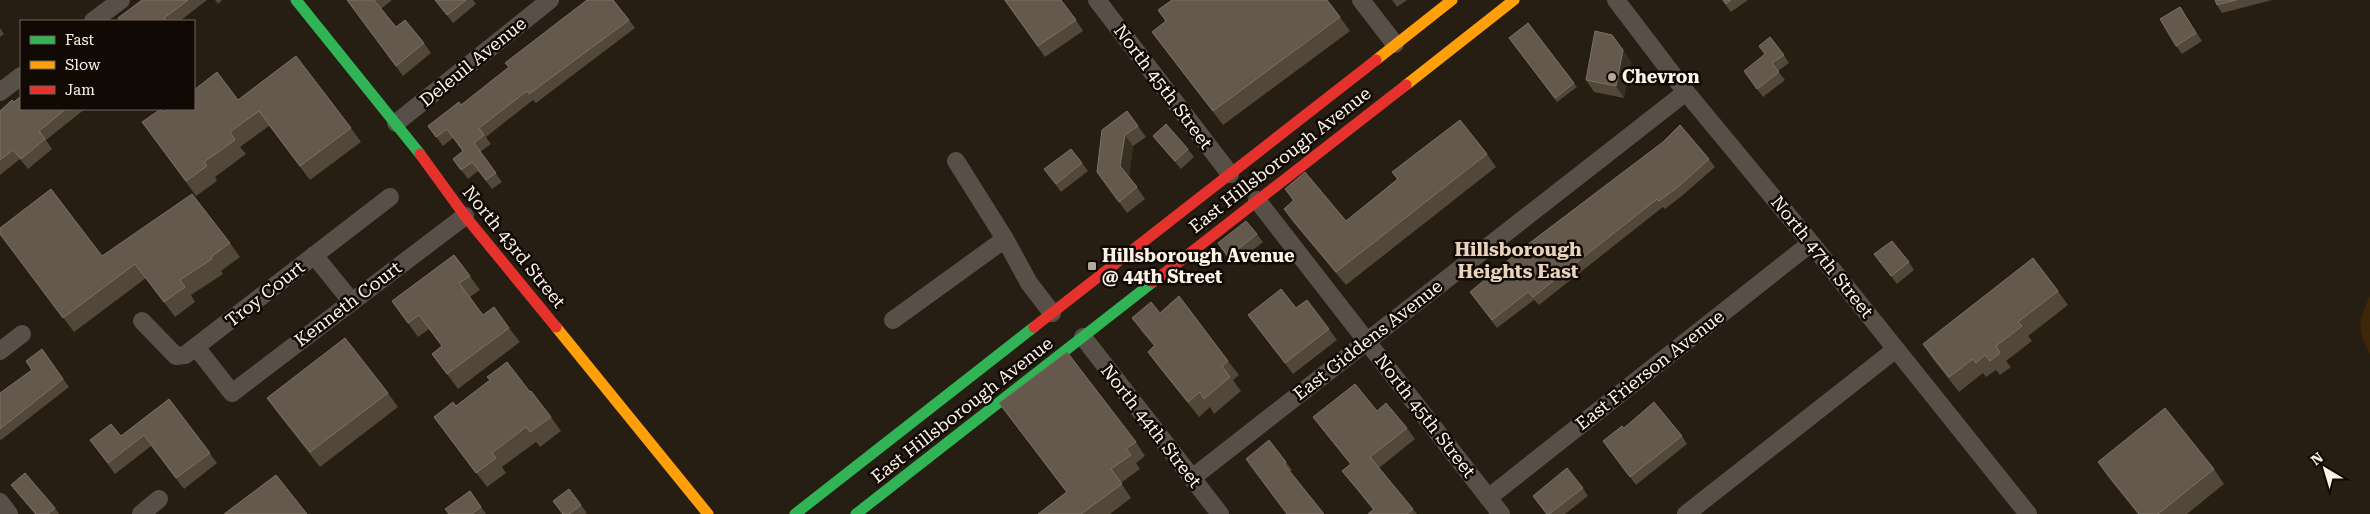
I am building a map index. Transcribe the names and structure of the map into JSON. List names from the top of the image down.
{
  "streets": {
    "main road": ["East Hillsborough Avenue", "North 43rd Street"],
    "street": [
      "Deleuil Avenue",
      "North 45th Street",
      "North 47th Street",
      "Troy Court",
      "Kenneth Court",
      "East Giddens Avenue",
      "East Frierson Avenue",
      "North 44th Street"
    ]
  },
  "crossings": [
    ["Deleuil Avenue", "North 43rd Street"],
    ["North 45th Street", "East Hillsborough Avenue"],
    ["North 45th Street", "East Giddens Avenue"],
    ["North 45th Street", "East Frierson Avenue"],
    ["East Hillsborough Avenue", "North 44th Street"],
    ["North 43rd Street", "Kenneth Court"],
    ["North 47th Street", "East Giddens Avenue"],
    ["North 47th Street", "East Frierson Avenue"],
    ["Troy Court", "Kenneth Court"],
    ["East Giddens Avenue", "North 44th Street"]
  ],
  "districts": ["Hillsborough Heights East"],
  "places": {
    "other": ["Chevron"],
    "transit": ["Hillsborough Avenue @ 44th Street"]
  },
  "legend": ["Fast", "Slow", "Jam"],
  "north": "top left"
}
